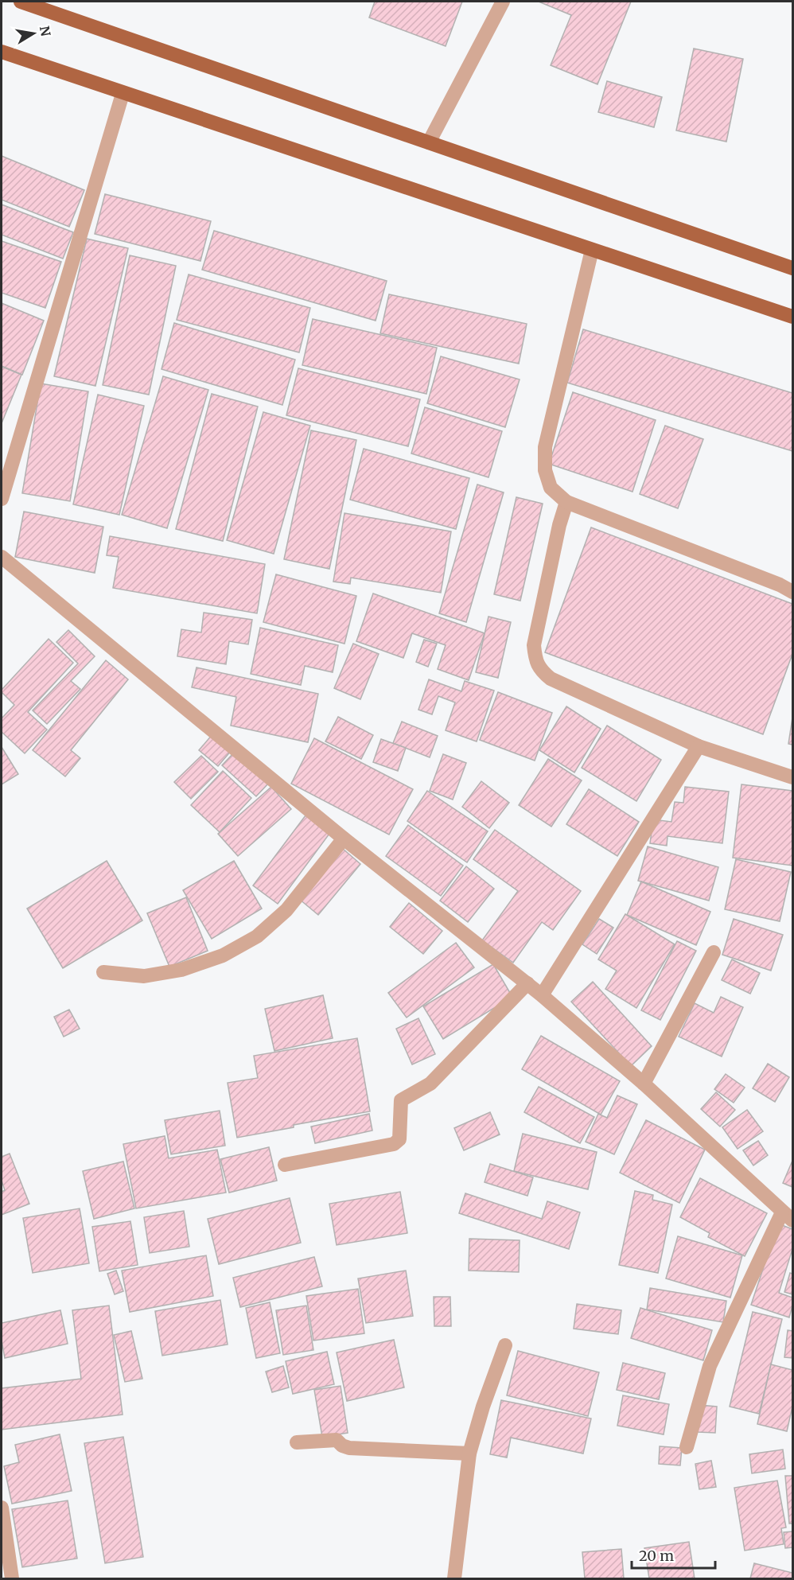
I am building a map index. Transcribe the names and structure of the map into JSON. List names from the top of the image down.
{
  "scale_bar": "20 m",
  "north": "right"
}
